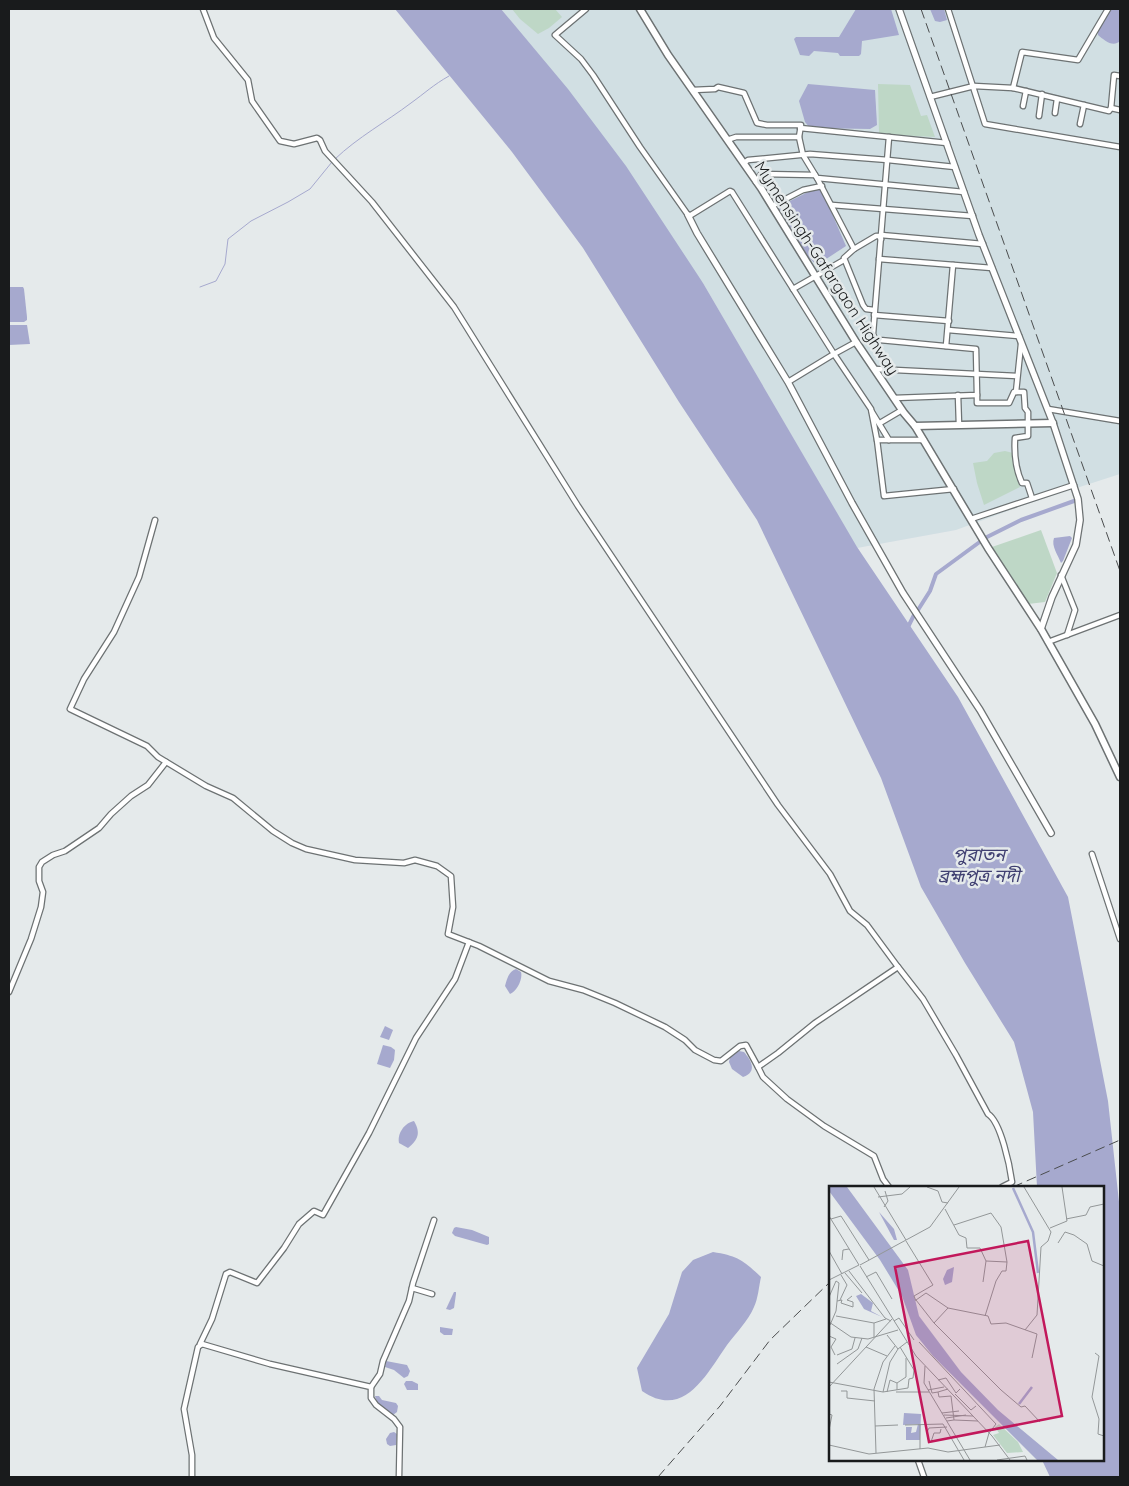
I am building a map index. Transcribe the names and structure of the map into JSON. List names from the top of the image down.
{
  "streets": {
    "main road": ["Mymensingh-Gafargaon Highway"]
  },
  "water": ["পুরাতন ব্রহ্মপুত্র নদী"]
}
